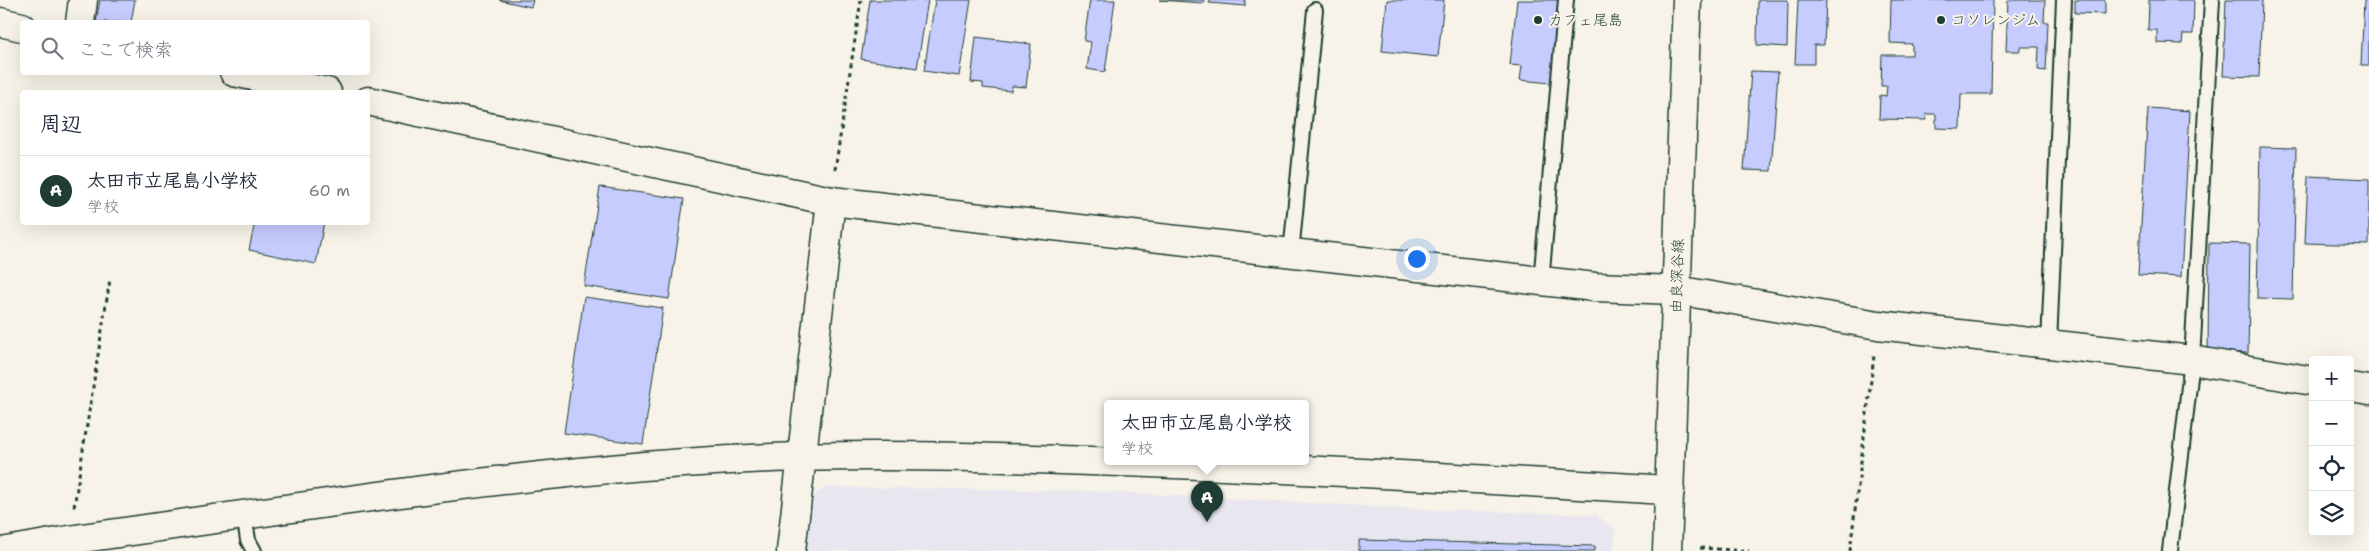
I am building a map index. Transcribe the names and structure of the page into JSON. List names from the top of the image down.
{
  "streets": {
    "street": ["由良深谷線"]
  },
  "places": ["カフェ尾島", "コソレンジム"],
  "page": {
    "search": "ここで検索",
    "heading": "周辺",
    "list": [
      {
        "mark": "A",
        "name": "太田市立尾島小学校",
        "note": "学校",
        "value": "60 m"
      }
    ],
    "map_buttons": ["+", "−"],
    "popup": ["太田市立尾島小学校", "学校"],
    "pins": "A"
  }
}
